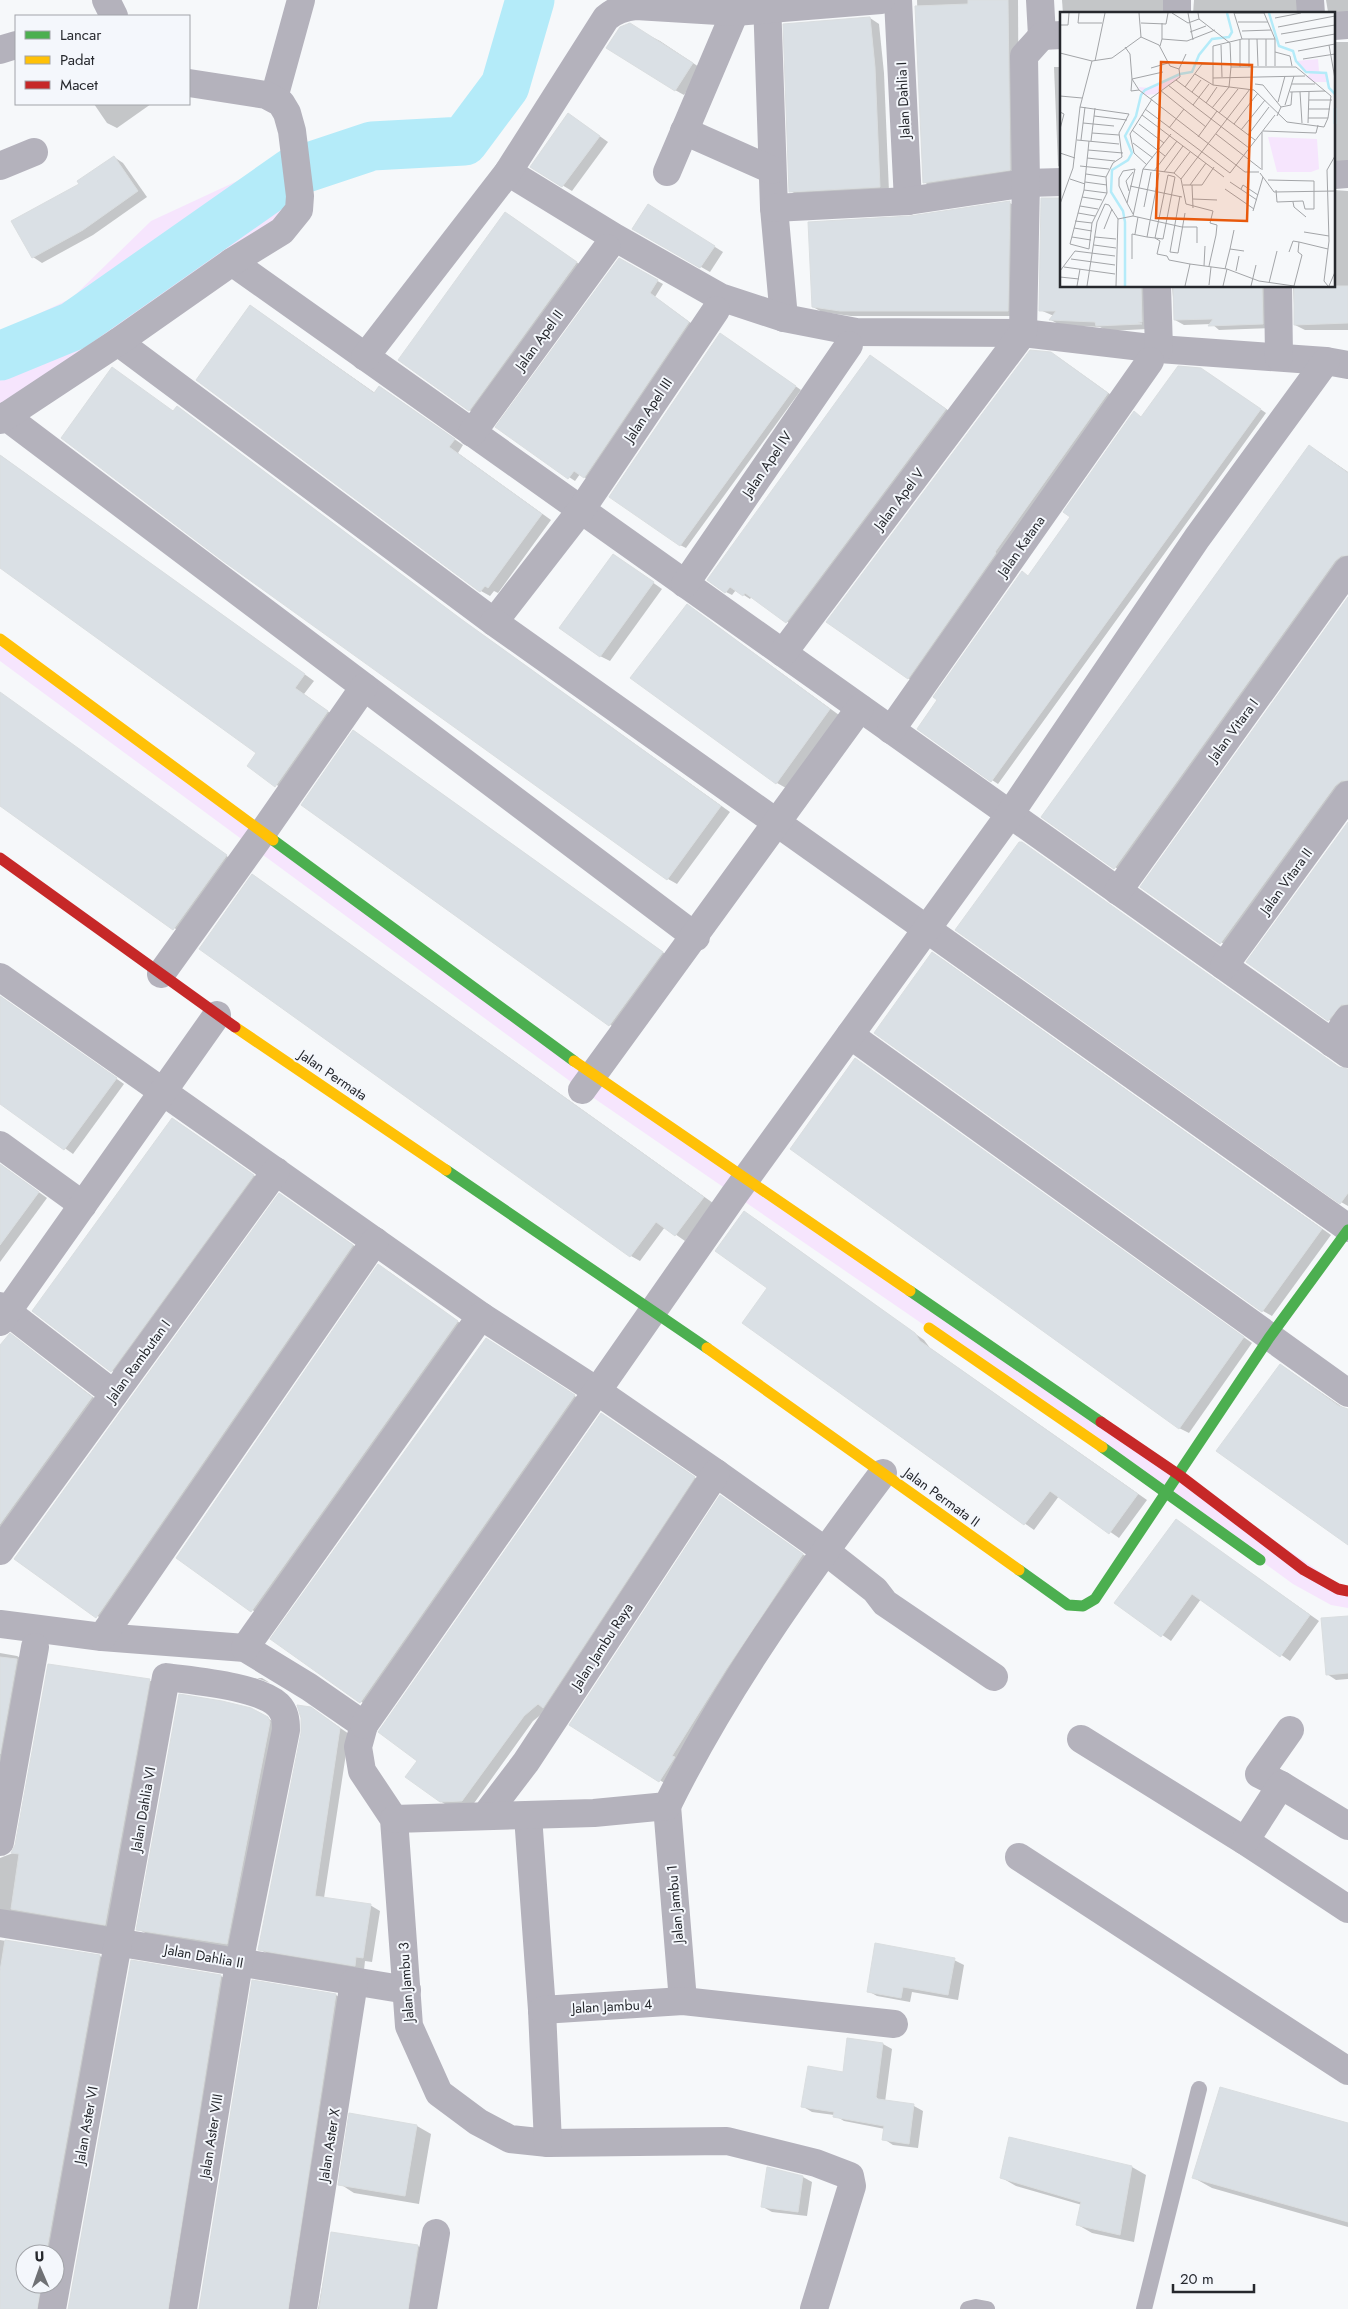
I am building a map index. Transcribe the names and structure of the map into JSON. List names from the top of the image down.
{
  "streets": {
    "street": [
      "Jalan Dahlia I",
      "Jalan Apel II",
      "Jalan Apel III",
      "Jalan Apel IV",
      "Jalan Apel V",
      "Jalan Katana",
      "Jalan Vitara I",
      "Jalan Vitara II",
      "Jalan Permata",
      "Jalan Rambutan I",
      "Jalan Permata II",
      "Jalan Jambu Raya",
      "Jalan Dahlia VI",
      "Jalan Jambu 1",
      "Jalan Dahlia II",
      "Jalan Jambu 3",
      "Jalan Jambu 4",
      "Jalan Aster VI",
      "Jalan Aster VIII",
      "Jalan Aster X"
    ]
  },
  "crossings": [
    ["Jalan Permata", "Jalan Permata II"],
    ["Jalan Dahlia VI", "Jalan Dahlia II"],
    ["Jalan Dahlia VI", "Jalan Aster VI"],
    ["Jalan Dahlia VI", "Jalan Aster VIII"],
    ["Jalan Jambu 1", "Jalan Jambu 4"],
    ["Jalan Dahlia II", "Jalan Jambu 3"],
    ["Jalan Dahlia II", "Jalan Aster VI"],
    ["Jalan Dahlia II", "Jalan Aster VIII"],
    ["Jalan Dahlia II", "Jalan Aster X"]
  ],
  "legend": ["Lancar", "Padat", "Macet"],
  "scale_bar": "20 m",
  "north": "top"
}
